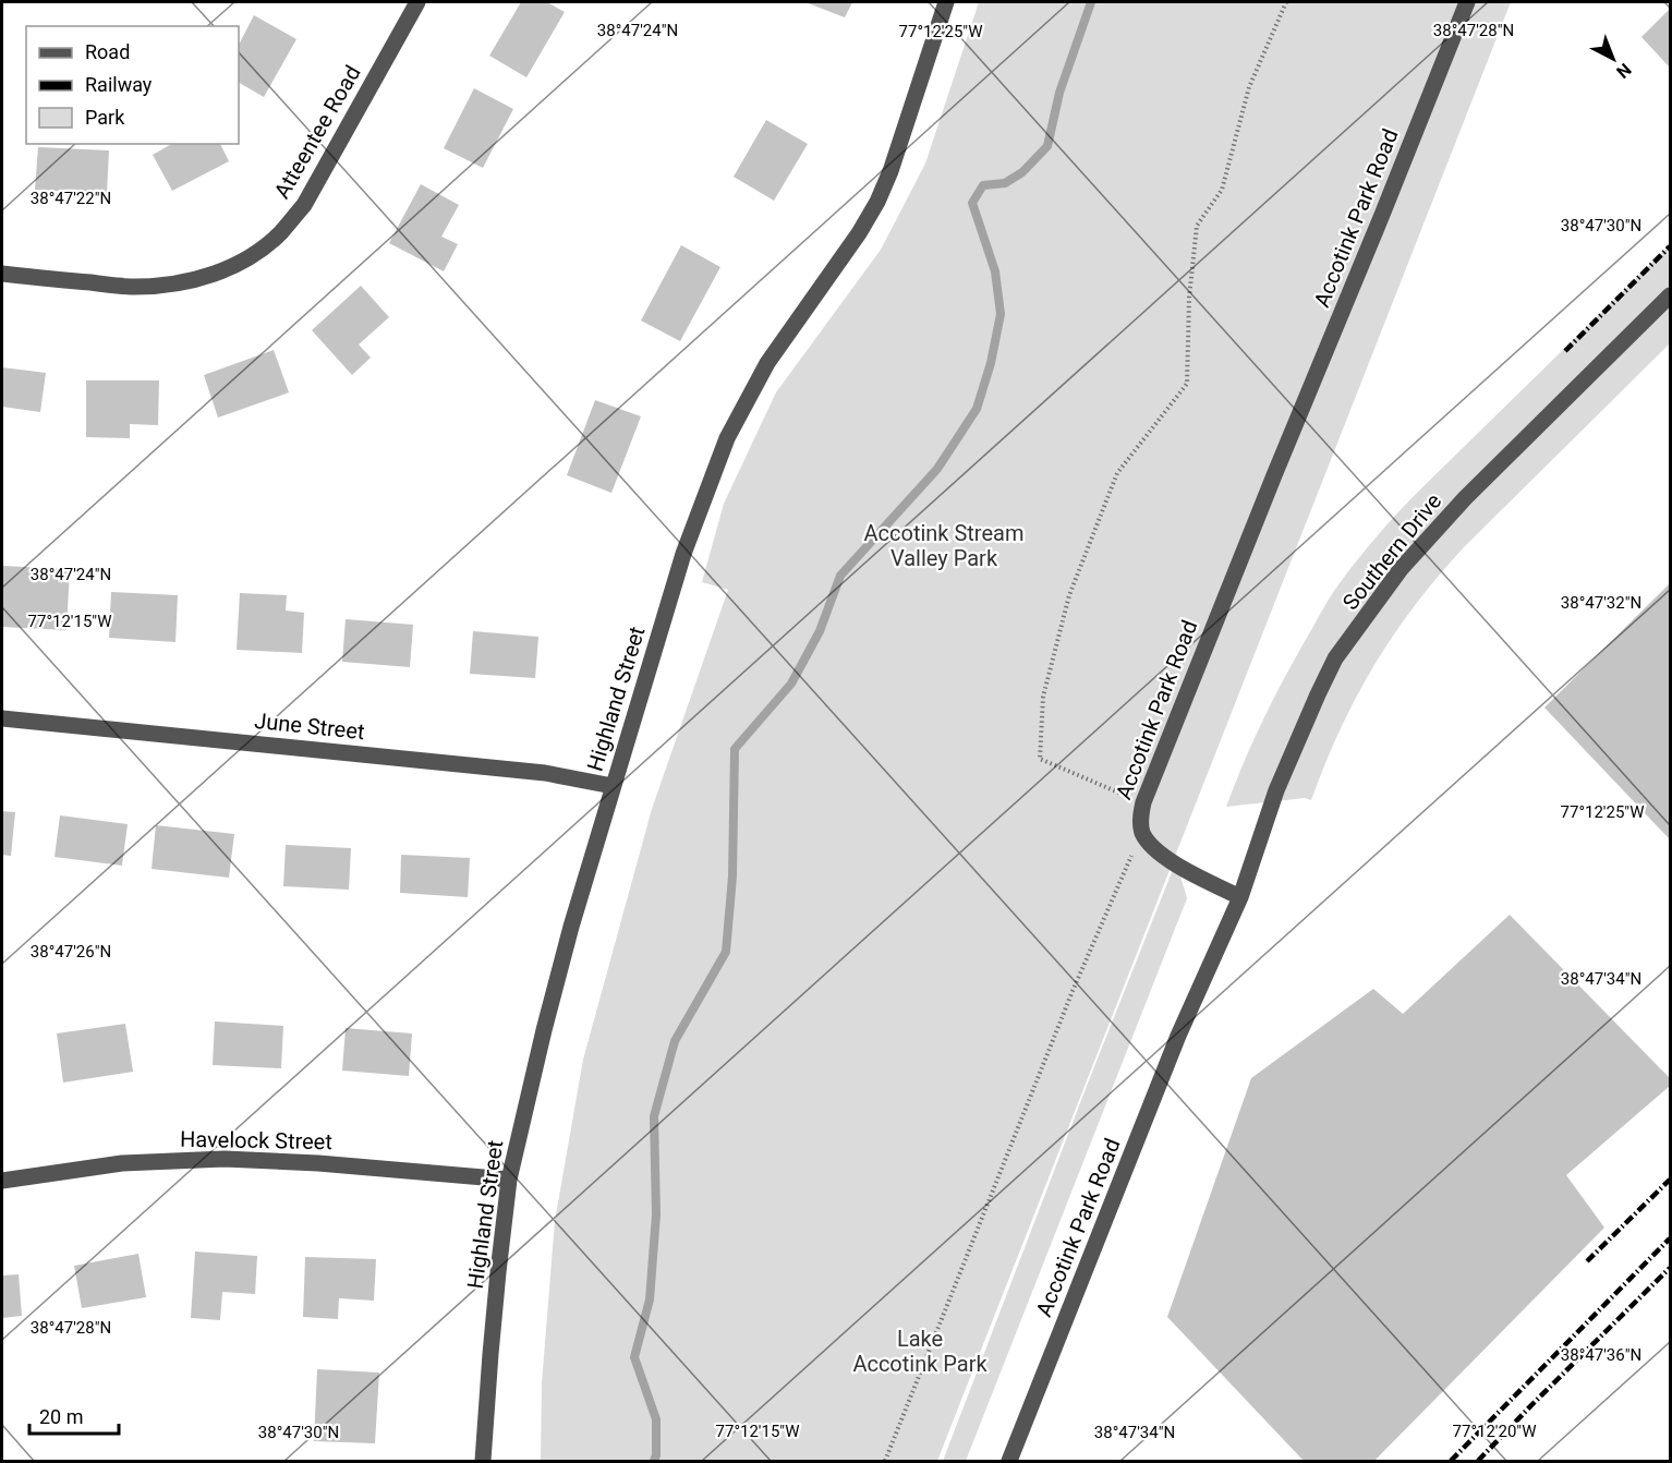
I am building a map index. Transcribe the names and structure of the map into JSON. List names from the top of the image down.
{
  "streets": {
    "street": [
      "Atteentee Road",
      "Accotink Park Road",
      "Southern Drive",
      "Highland Street",
      "June Street",
      "Havelock Street"
    ]
  },
  "crossings": [
    ["Accotink Park Road", "Southern Drive"],
    ["Highland Street", "June Street"],
    ["Highland Street", "Havelock Street"]
  ],
  "parks": ["Accotink Stream Valley Park", "Lake Accotink Park"],
  "legend": ["Road", "Railway", "Park"],
  "scale_bar": "20 m",
  "north": "bottom right",
  "coordinates": [
    "38°47'24\"N",
    "38°47'28\"N",
    "77°12'25\"W",
    "38°47'22\"N",
    "38°47'30\"N",
    "38°47'32\"N",
    "77°12'15\"W",
    "38°47'26\"N",
    "38°47'34\"N",
    "38°47'36\"N",
    "77°12'20\"W"
  ]
}
